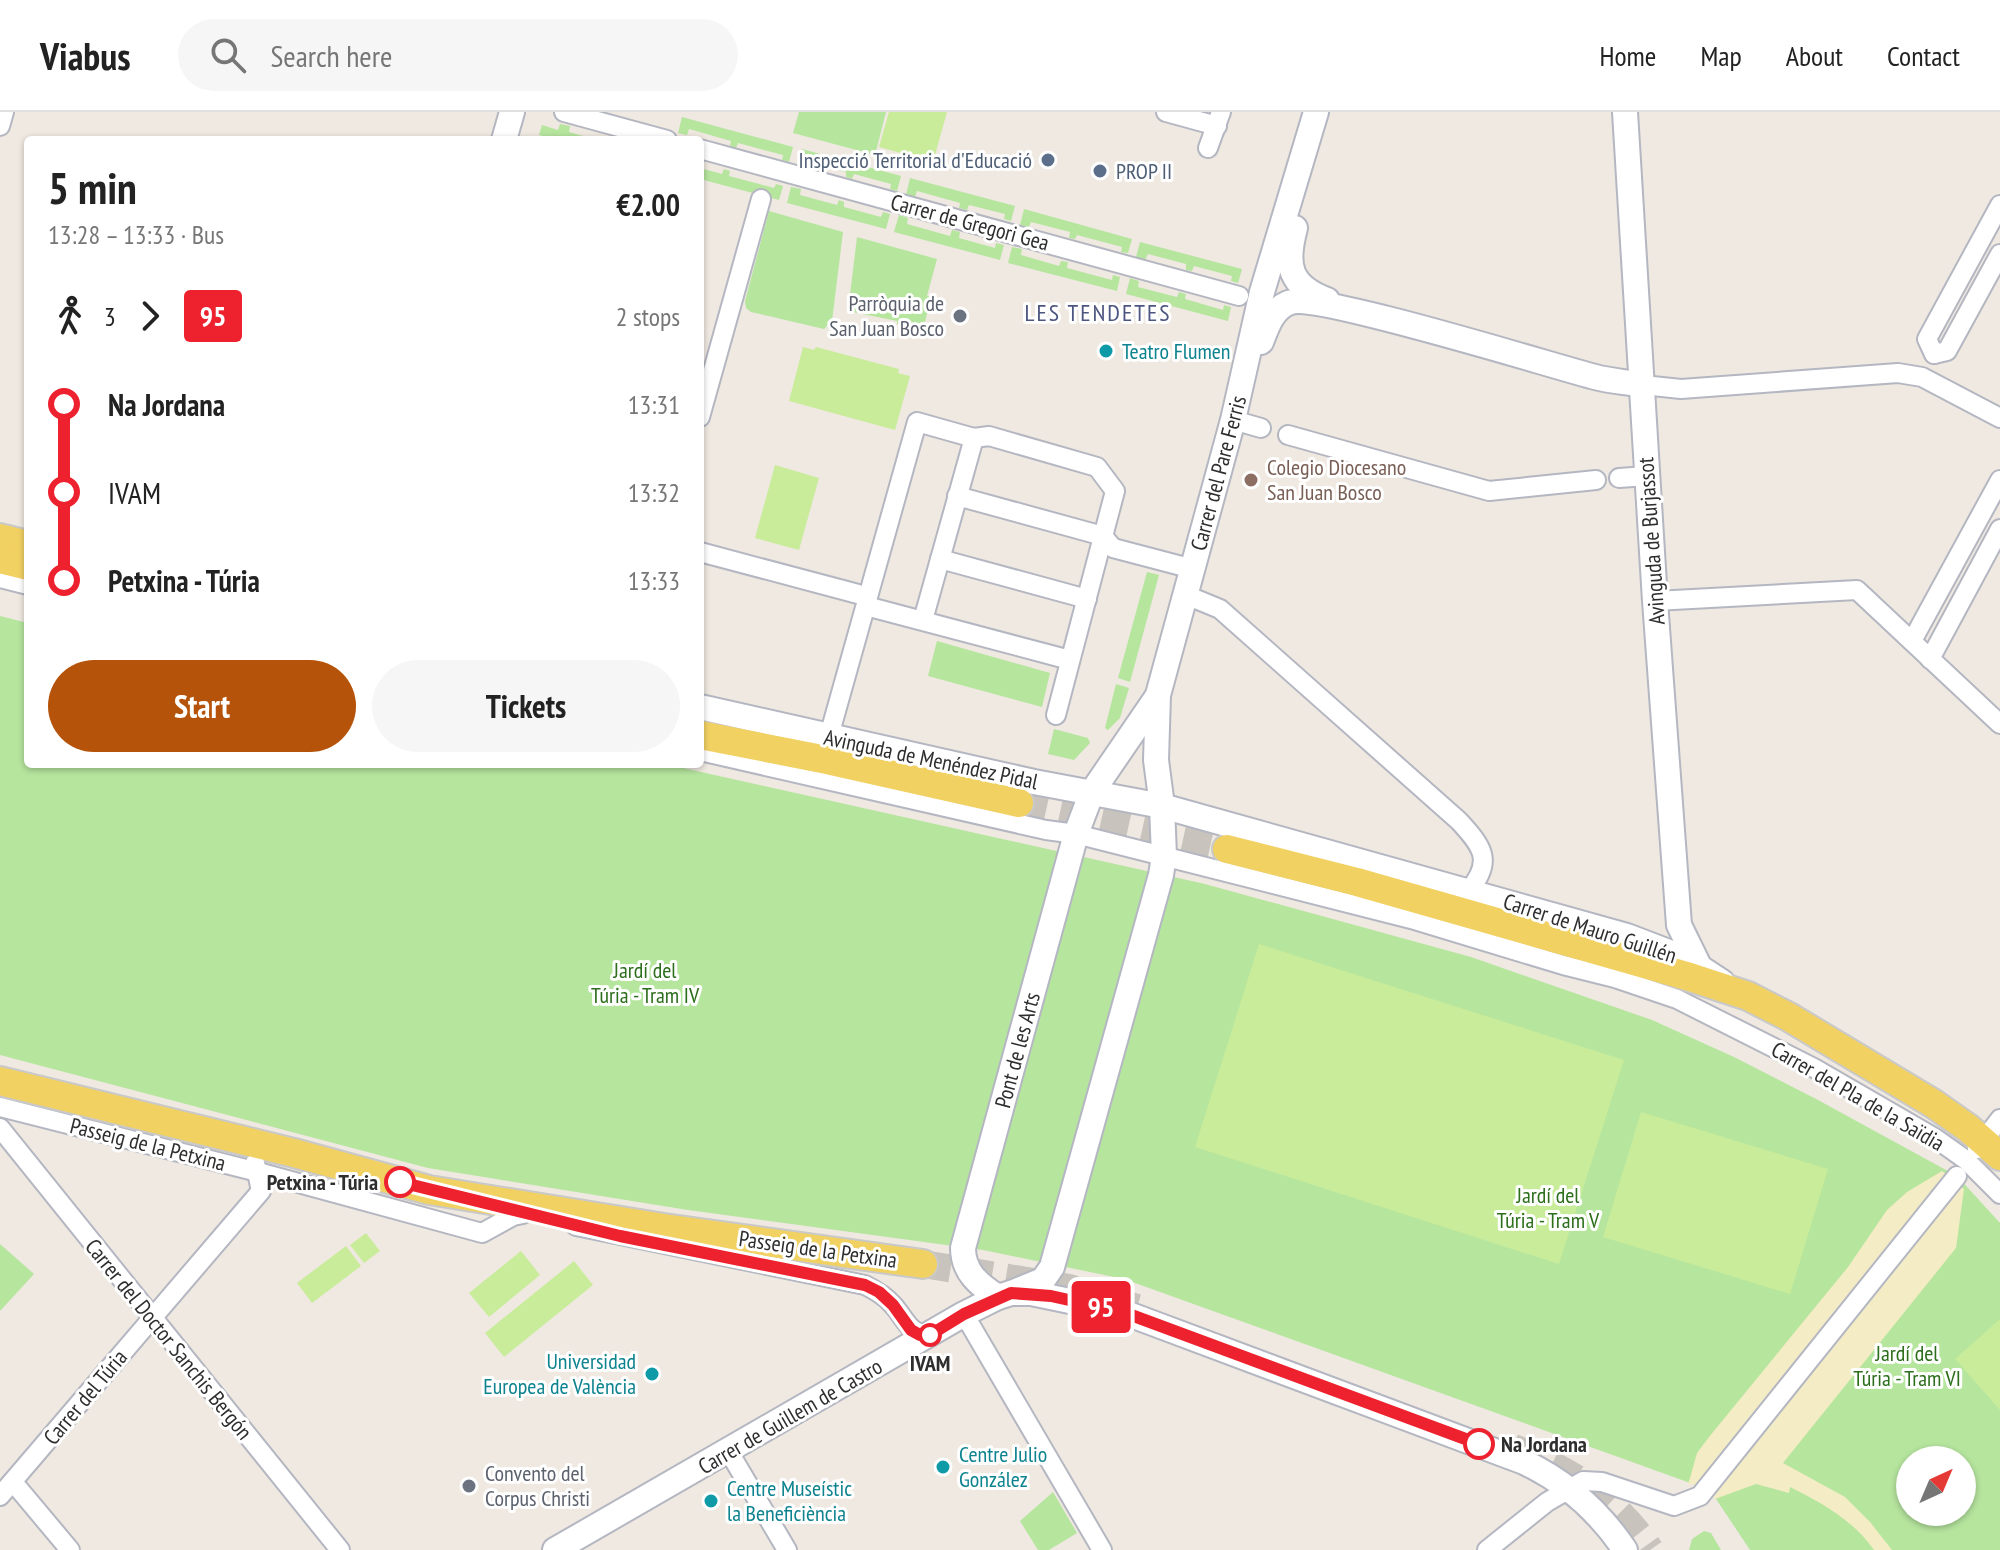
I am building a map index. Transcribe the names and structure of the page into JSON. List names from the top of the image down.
{
  "streets": {
    "main road": [
      "Carrer del Pare Ferris",
      "Avinguda de Burjassot",
      "Avinguda de Menéndez Pidal",
      "Carrer de Mauro Guillén",
      "Pont de les Arts",
      "Carrer del Pla de la Saïdia",
      "Passeig de la Petxina",
      "Carrer de Guillem de Castro"
    ],
    "street": ["Carrer de Gregori Gea", "Carrer del Doctor Sanchis Bergón", "Carrer del Túria"]
  },
  "crossings": [
    ["Carrer del Pare Ferris", "Avinguda de Menéndez Pidal"],
    ["Carrer del Pare Ferris", "Carrer de Mauro Guillén"],
    ["Carrer del Pare Ferris", "Pont de les Arts"],
    ["Avinguda de Burjassot", "Carrer de Mauro Guillén"],
    ["Avinguda de Menéndez Pidal", "Carrer de Mauro Guillén"],
    ["Avinguda de Menéndez Pidal", "Pont de les Arts"],
    ["Carrer de Mauro Guillén", "Pont de les Arts"],
    ["Carrer de Mauro Guillén", "Carrer del Pla de la Saïdia"],
    ["Pont de les Arts", "Carrer de Guillem de Castro"],
    ["Passeig de la Petxina", "Carrer del Túria"],
    ["Passeig de la Petxina", "Carrer de Guillem de Castro"],
    ["Carrer del Doctor Sanchis Bergón", "Carrer del Túria"]
  ],
  "districts": ["LES TENDETES"],
  "parks": ["Jardí del Túria - Tram IV", "Jardí del Túria - Tram V", "Jardí del Túria - Tram VI"],
  "places": [
    "Inspecció Territorial d'Educació",
    "PROP II",
    "Parròquia de San Juan Bosco",
    "Teatro Flumen",
    "Colegio Diocesano San Juan Bosco",
    "Petxina - Túria",
    "IVAM",
    "Universidad Europea de València",
    "Na Jordana",
    "Centre Julio González",
    "Convento del Corpus Christi",
    "Centre Museístic la Beneficiència"
  ],
  "lines": ["bus line 95"],
  "north": "top right",
  "page": {
    "header": "Viabus",
    "search": "Search here",
    "nav": [
      "Home",
      "Map",
      "About",
      "Contact"
    ],
    "on_map": "95",
    "heading": ["5 min", "13:28 – 13:33 · Bus", "€2.00"],
    "legs": ["3", "95", "2 stops"],
    "list": [
      {
        "name": "Na Jordana",
        "value": "13:31"
      },
      {
        "name": "IVAM",
        "value": "13:32"
      },
      {
        "name": "Petxina - Túria",
        "value": "13:33"
      }
    ],
    "buttons": ["Start", "Tickets"]
  }
}
